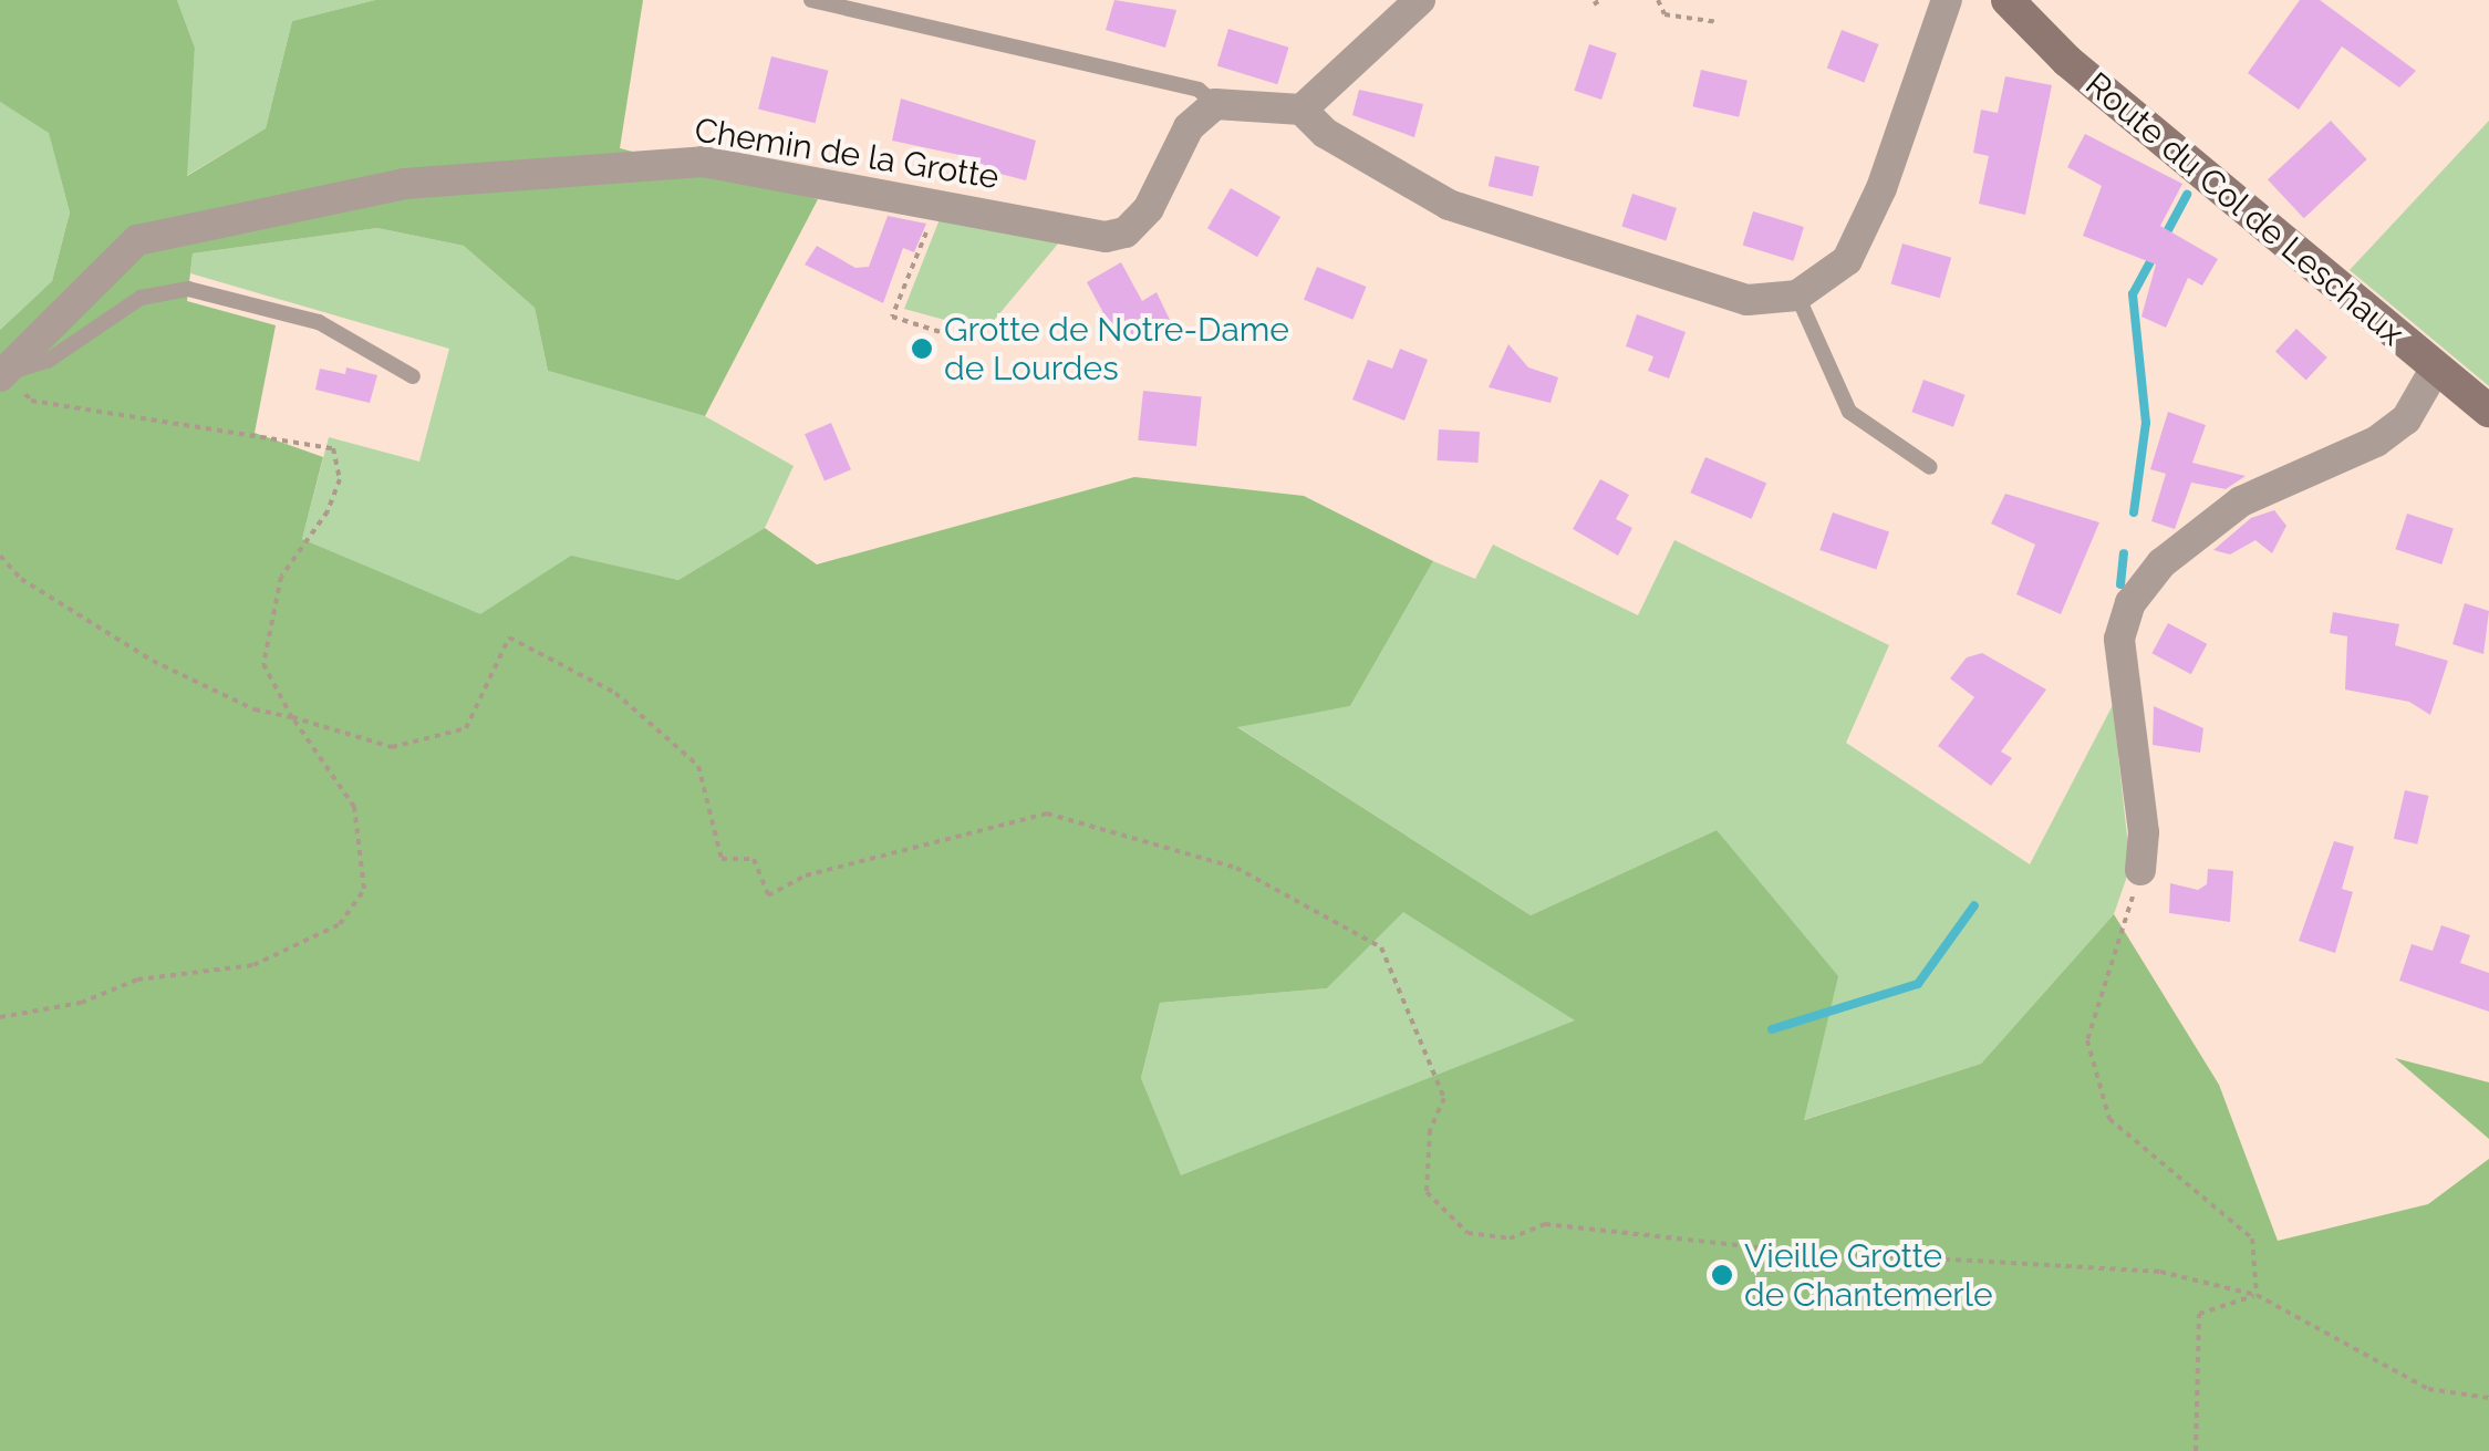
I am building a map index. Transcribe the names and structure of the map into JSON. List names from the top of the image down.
{
  "streets": {
    "main road": ["Route du Col de Leschaux"],
    "street": ["Chemin de la Grotte"]
  },
  "places": ["Grotte de Notre-Dame de Lourdes", "Vieille Grotte de Chantemerle"]
}
